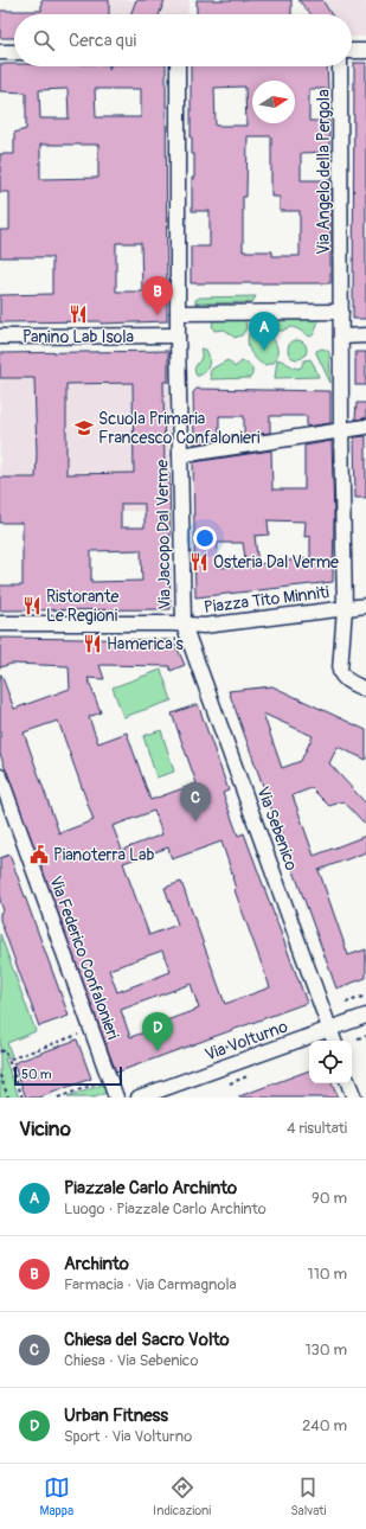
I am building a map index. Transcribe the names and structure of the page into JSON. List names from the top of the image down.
{
  "streets": {
    "street": [
      "Via Angelo della Pergola",
      "Via Jacopo Dal Verme",
      "Piazza Tito Minniti",
      "Via Sebenico",
      "Via Federico Confalonieri",
      "Via Volturno"
    ]
  },
  "crossings": [
    ["Via Jacopo Dal Verme", "Piazza Tito Minniti"],
    ["Via Jacopo Dal Verme", "Via Sebenico"],
    ["Piazza Tito Minniti", "Via Sebenico"],
    ["Via Sebenico", "Via Volturno"]
  ],
  "places": {
    "restaurant": [
      "Panino Lab Isola",
      "Osteria Dal Verme",
      "Ristorante Le Regioni",
      "Hamerica's"
    ],
    "school or university": ["Scuola Primaria Francesco Confalonieri"],
    "public building": ["Pianoterra Lab"]
  },
  "scale_bar": "50 m",
  "north": "right",
  "page": {
    "search": "Cerca qui",
    "pins": [
      "B",
      "A",
      "C",
      "D"
    ],
    "scale": "50 m",
    "heading": ["Vicino", "4 risultati"],
    "list": [
      {
        "mark": "A",
        "name": "Piazzale Carlo Archinto",
        "note": "Luogo · Piazzale Carlo Archinto",
        "value": "90 m"
      },
      {
        "mark": "B",
        "name": "Archinto",
        "note": "Farmacia · Via Carmagnola",
        "value": "110 m"
      },
      {
        "mark": "C",
        "name": "Chiesa del Sacro Volto",
        "note": "Chiesa · Via Sebenico",
        "value": "130 m"
      },
      {
        "mark": "D",
        "name": "Urban Fitness",
        "note": "Sport · Via Volturno",
        "value": "240 m"
      }
    ],
    "nav": ["Mappa", "Indicazioni", "Salvati"]
  }
}
